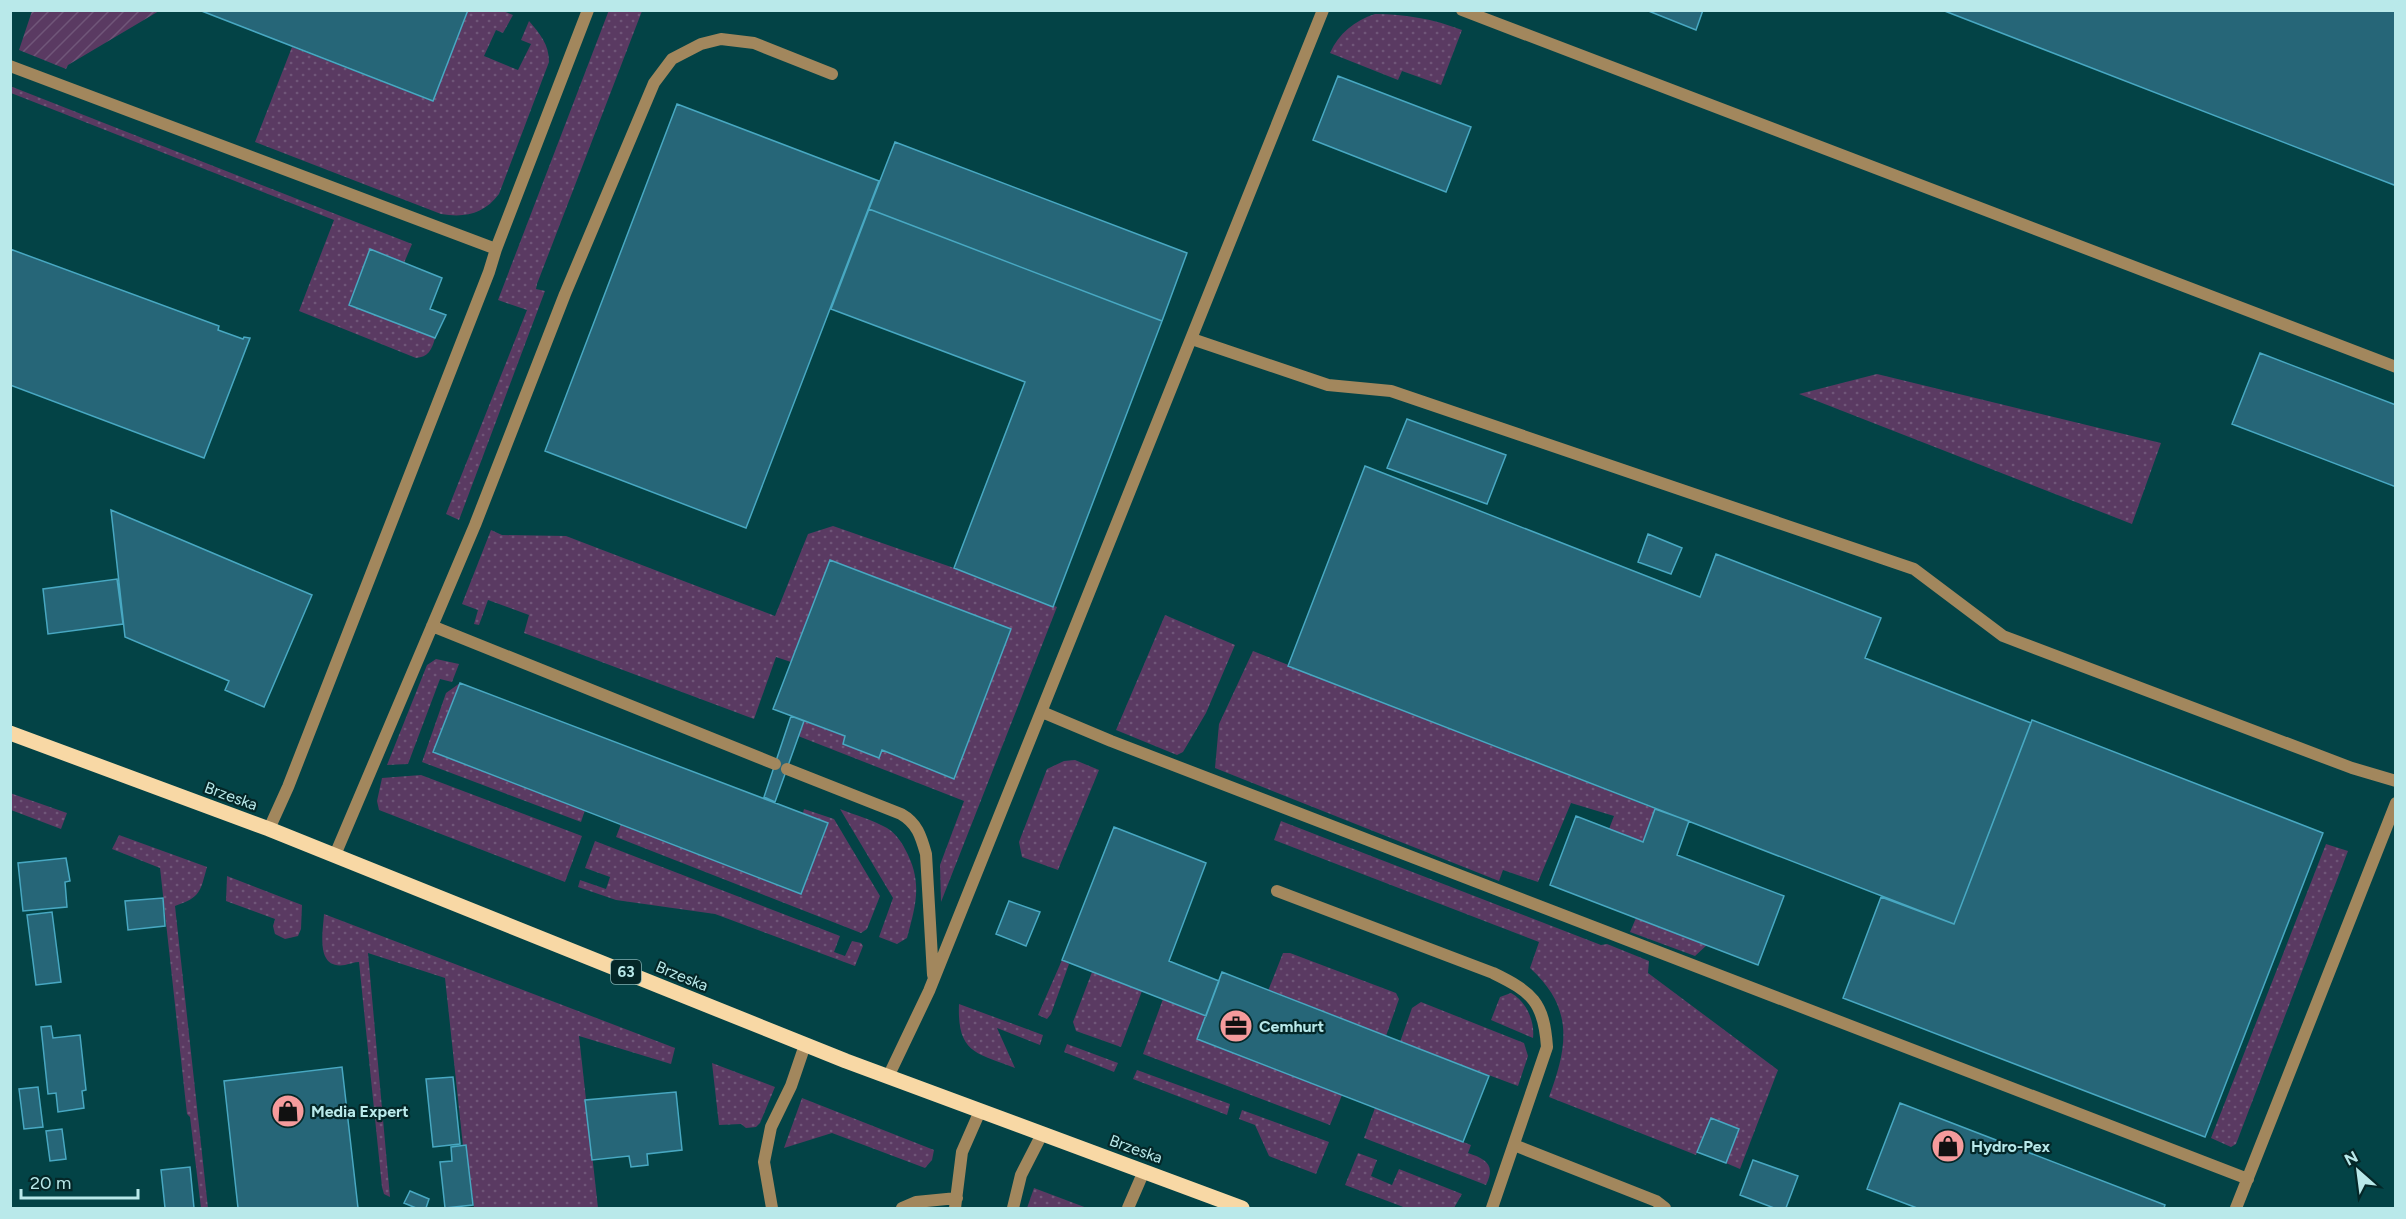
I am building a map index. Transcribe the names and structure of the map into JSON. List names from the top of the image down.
{
  "streets": {
    "main road": ["Brzeska", "63"]
  },
  "places": {
    "office": ["Cemhurt"],
    "shop": ["Media Expert", "Hydro-Pex"]
  },
  "scale_bar": "20 m",
  "north": "top left"
}
